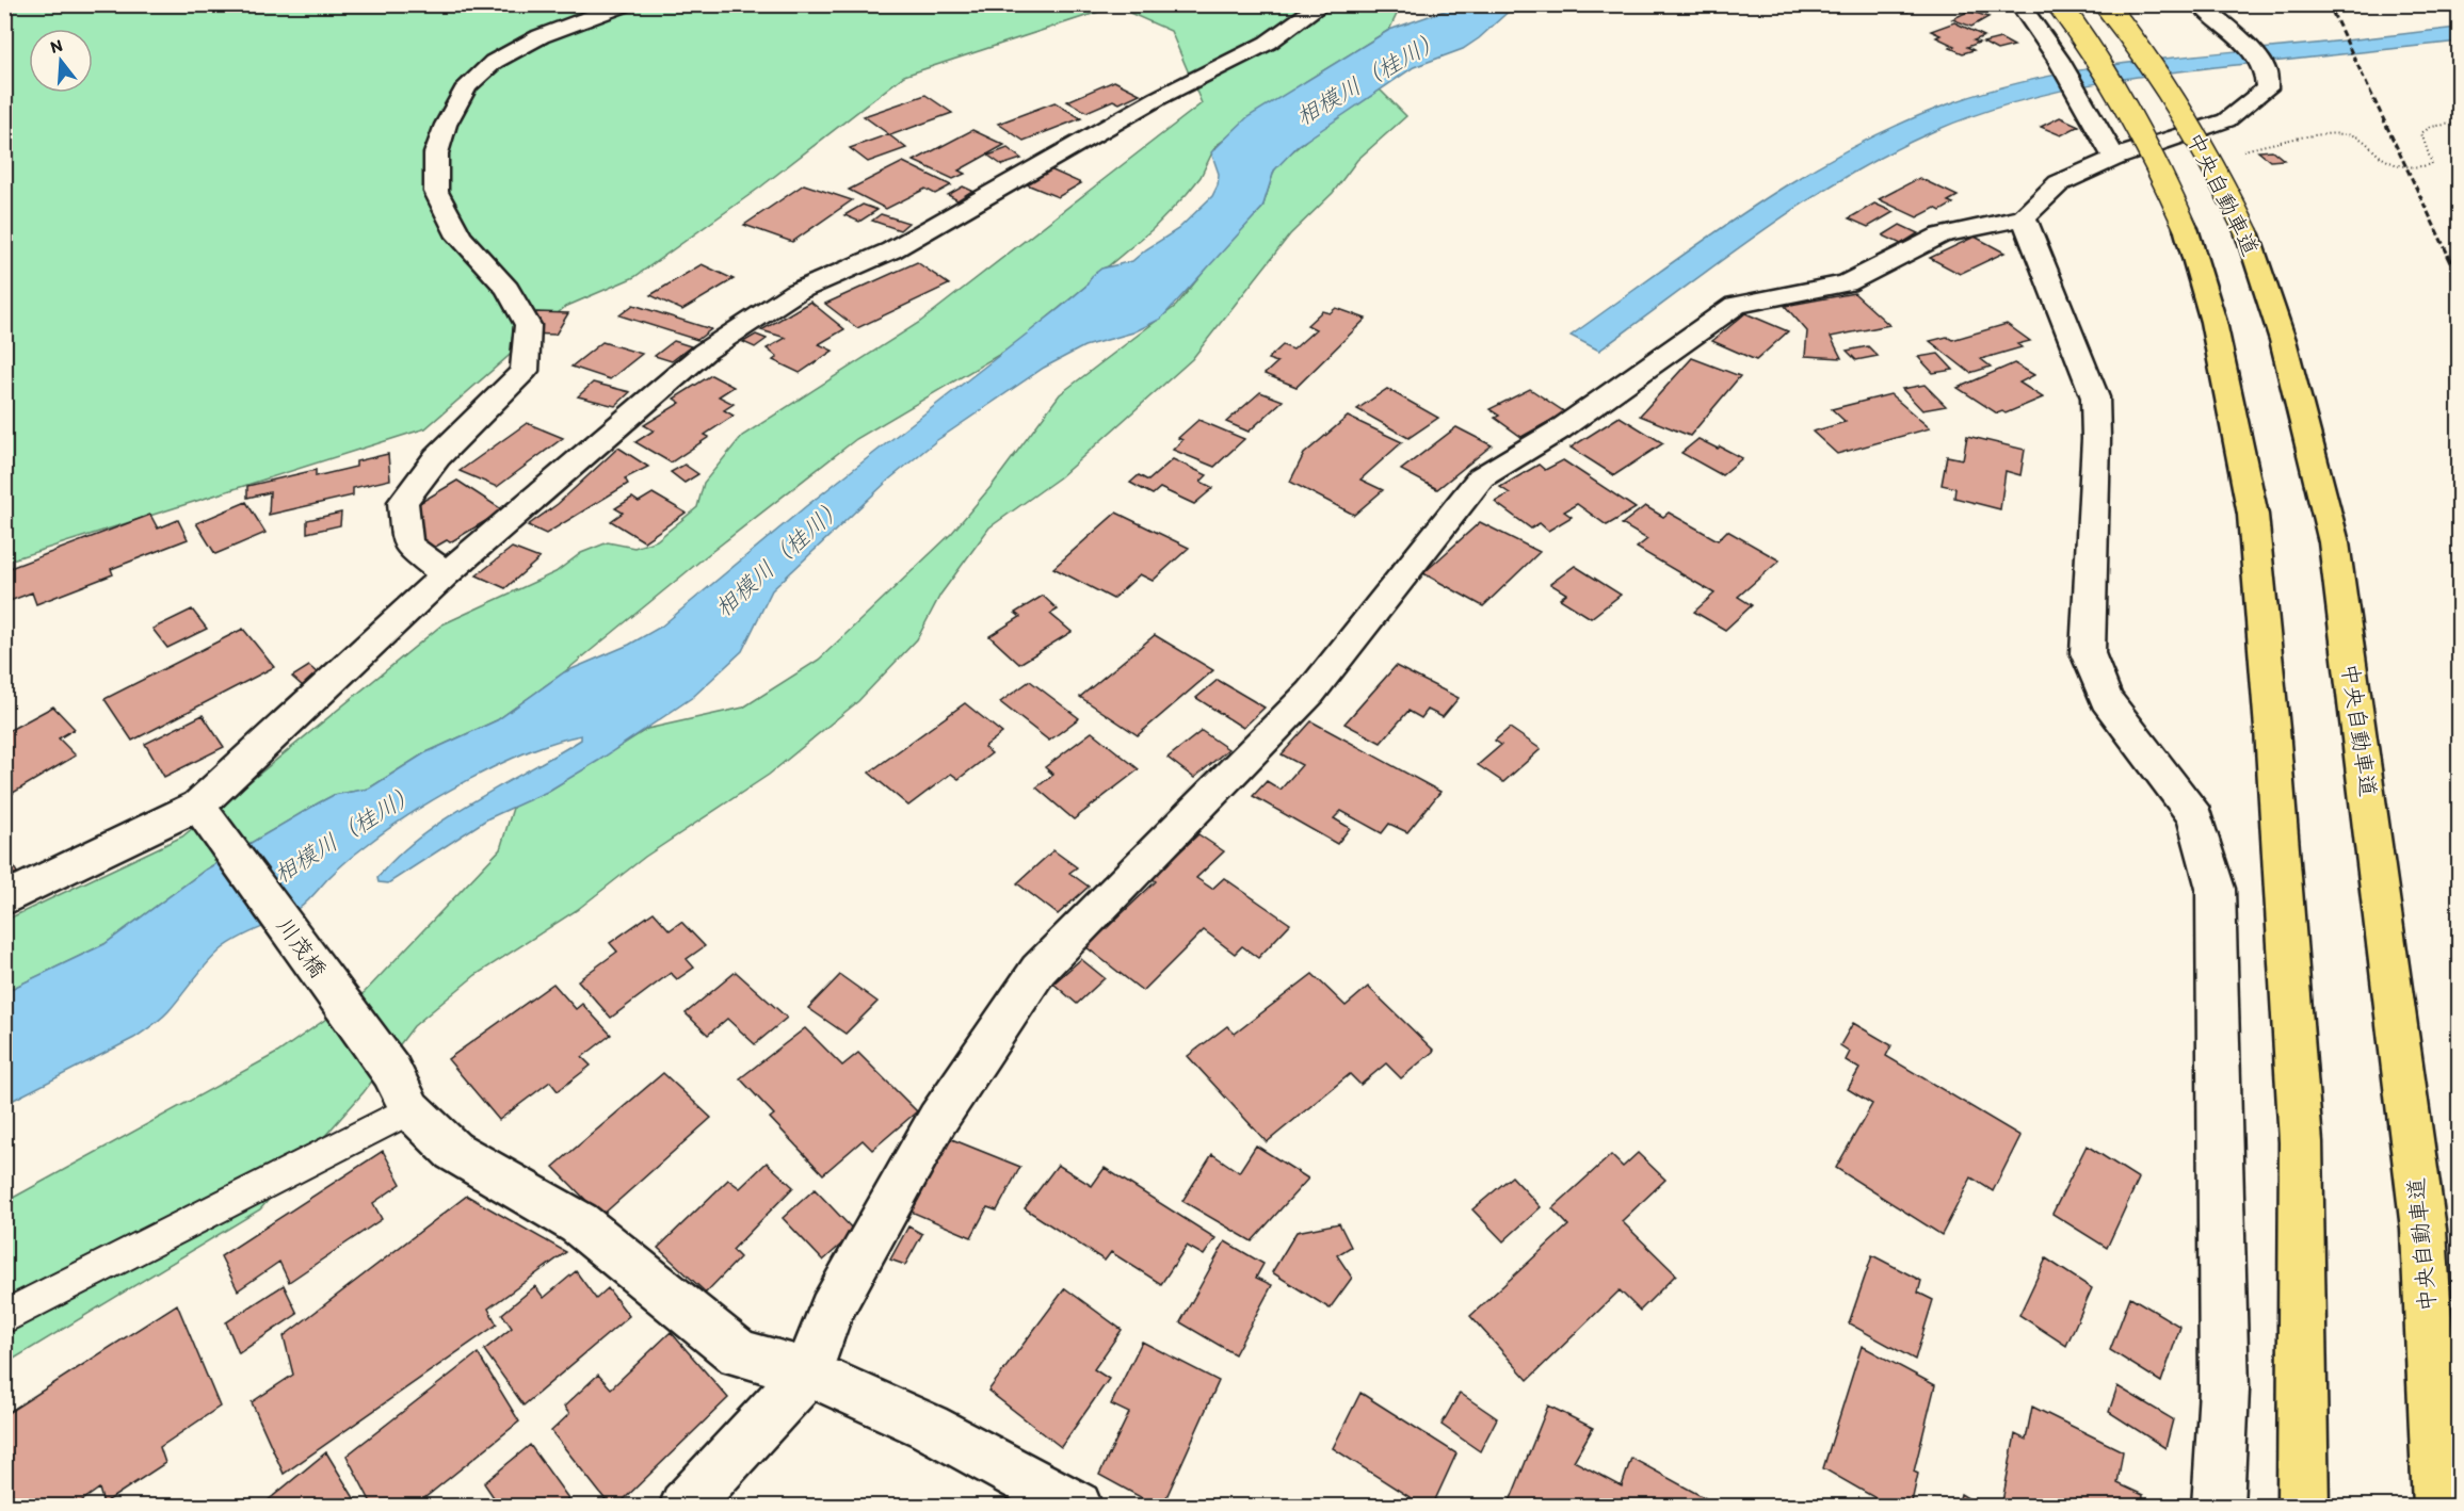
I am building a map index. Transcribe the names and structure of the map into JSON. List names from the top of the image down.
{
  "streets": {
    "highway": ["中央自動車道"],
    "street": ["川茂橋"]
  },
  "water": ["相模川（桂川）"],
  "north": "top"
}
